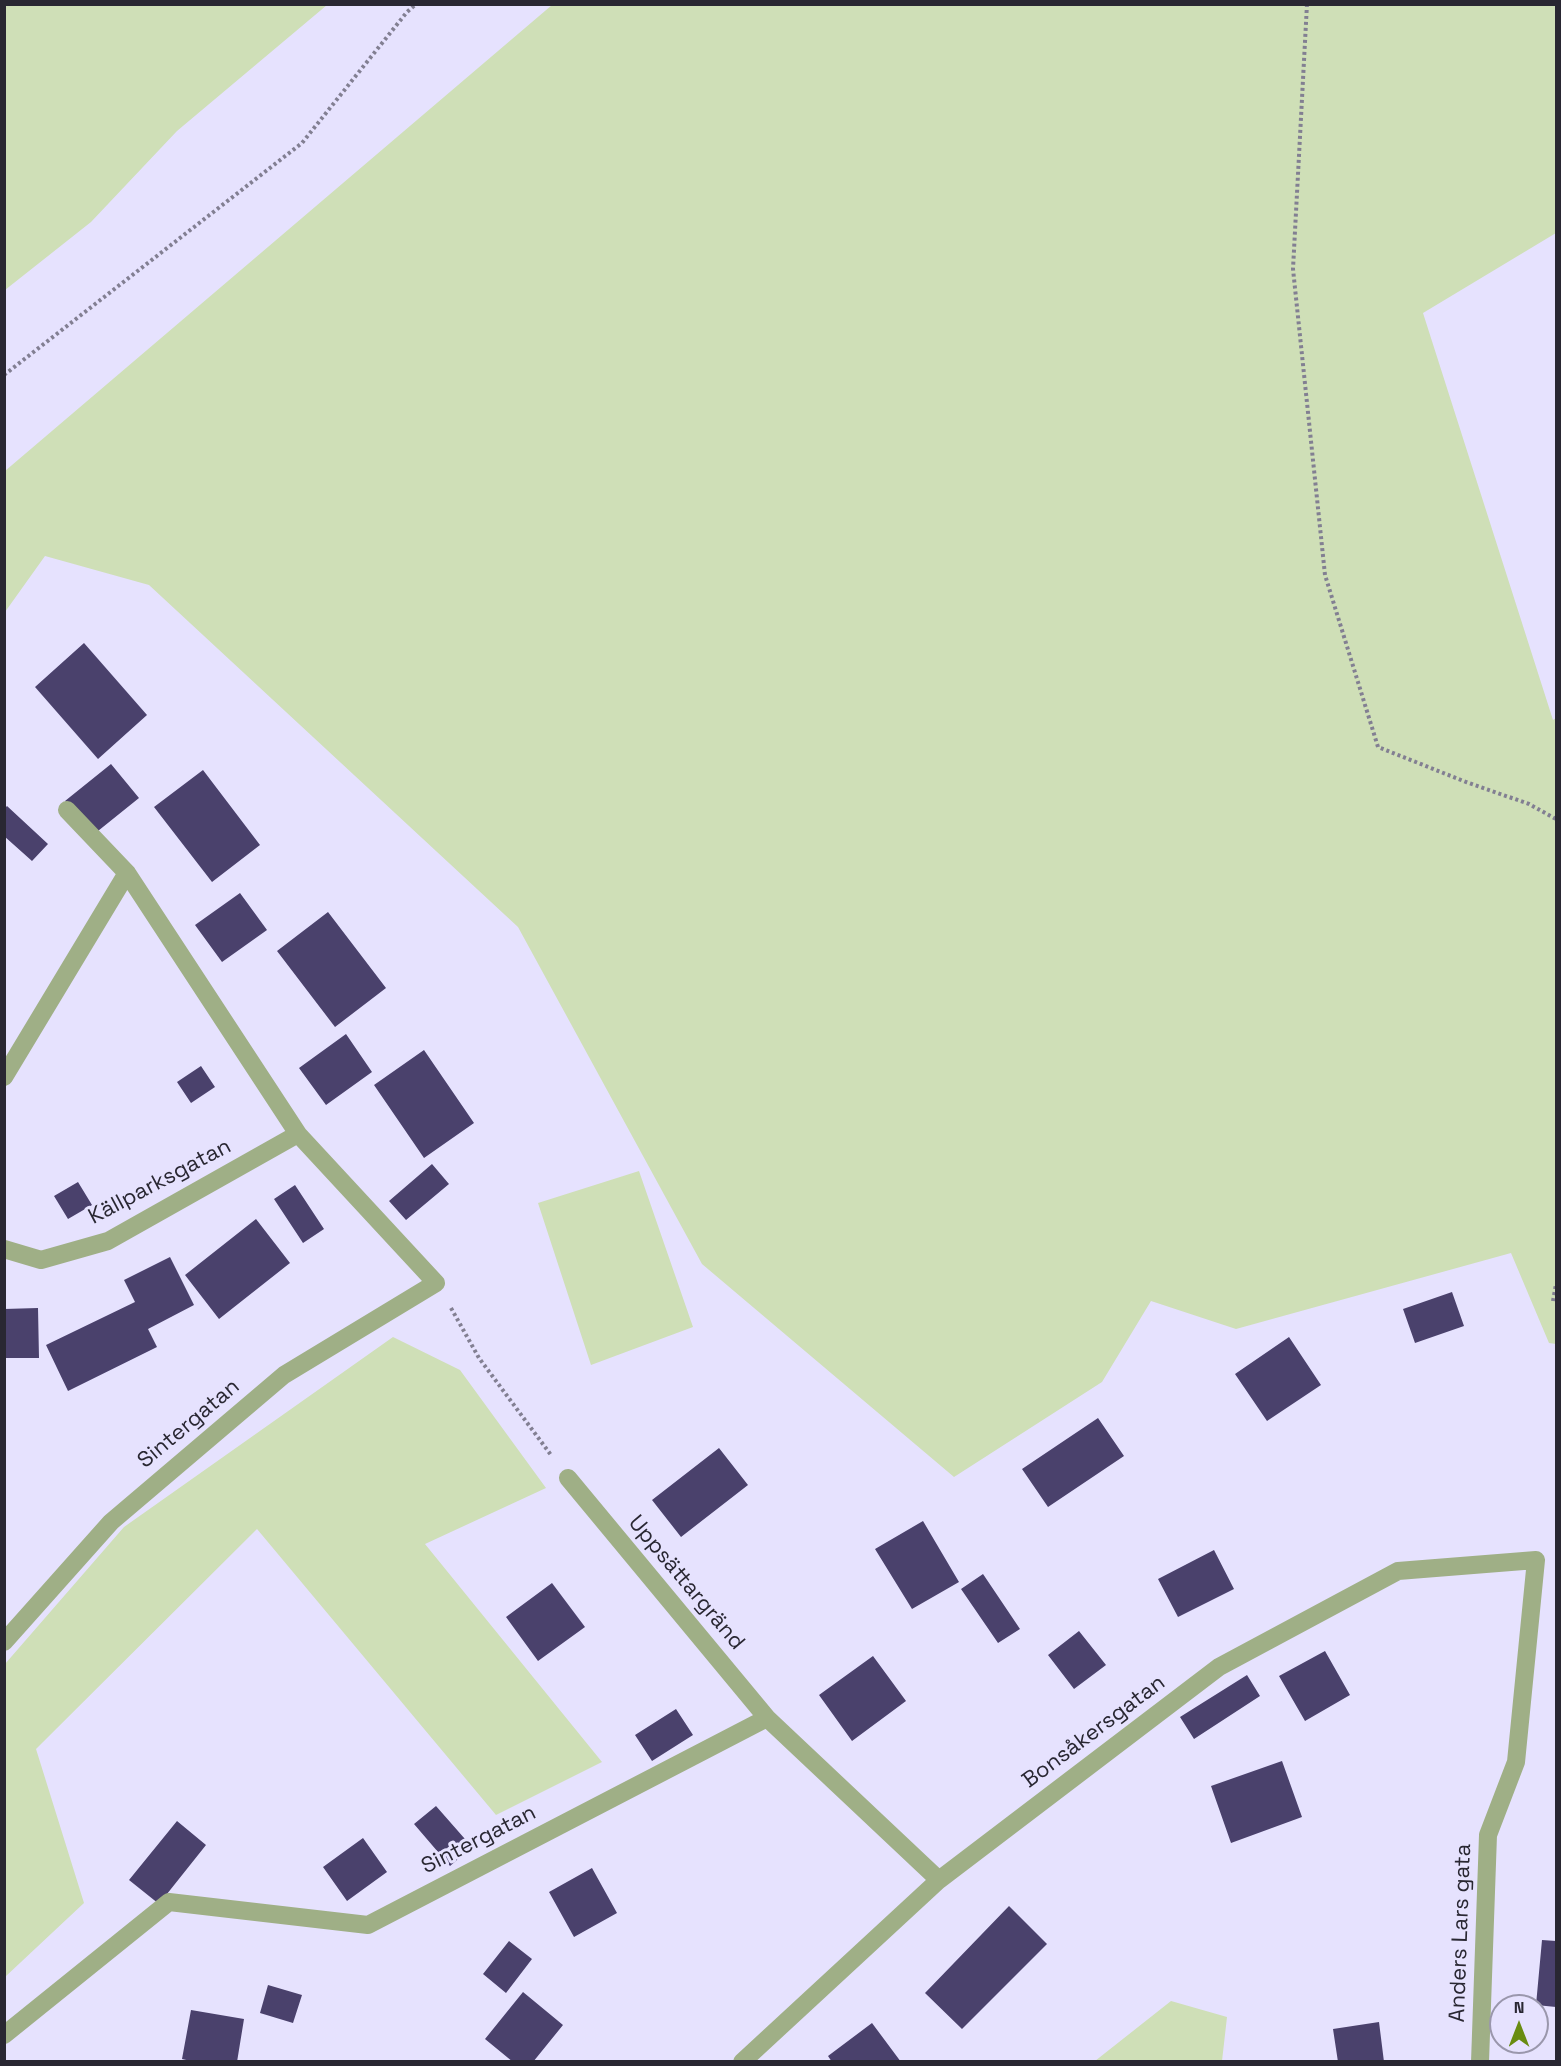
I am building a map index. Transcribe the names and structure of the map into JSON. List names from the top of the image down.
{
  "streets": {
    "street": [
      "Källparksgatan",
      "Sintergatan",
      "Uppsättargränd",
      "Bonsåkersgatan",
      "Anders Lars gata"
    ]
  },
  "crossings": [
    ["Sintergatan", "Uppsättargränd"],
    ["Bonsåkersgatan", "Anders Lars gata"]
  ],
  "north": "top"
}
